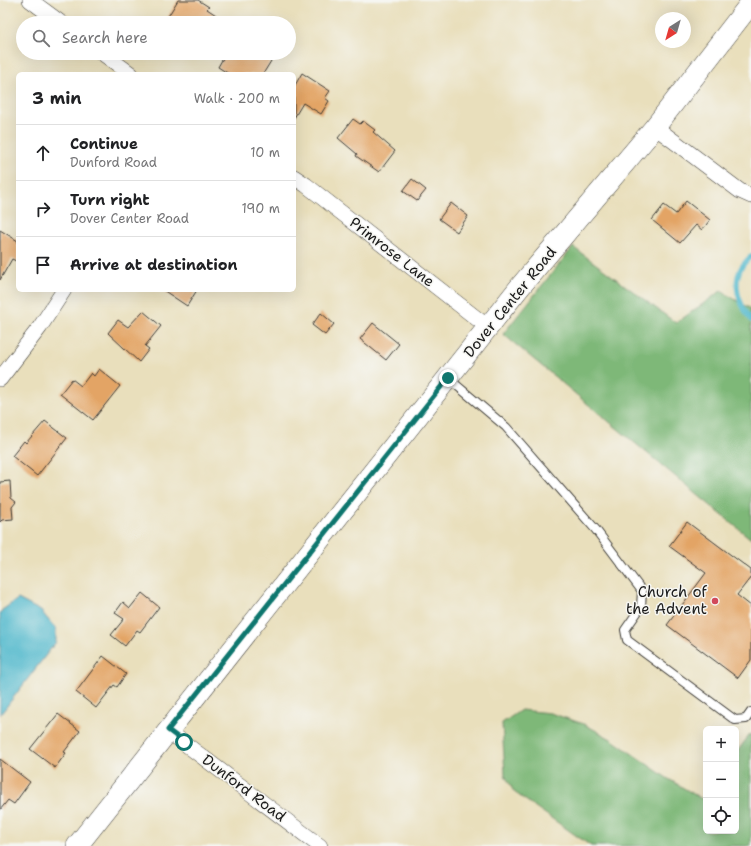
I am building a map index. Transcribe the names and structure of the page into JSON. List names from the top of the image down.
{
  "streets": {
    "street": ["Primrose Lane", "Dover Center Road", "Dunford Road"]
  },
  "crossings": [
    ["Primrose Lane", "Dover Center Road"],
    ["Dover Center Road", "Dunford Road"]
  ],
  "places": ["Church of the Advent"],
  "north": "bottom left",
  "page": {
    "search": "Search here",
    "heading": ["3 min", "Walk · 200 m"],
    "list": [
      ["Continue", "Dunford Road", "10 m"],
      ["Turn right", "Dover Center Road", "190 m"],
      "Arrive at destination"
    ],
    "map_buttons": ["+", "−"]
  }
}
